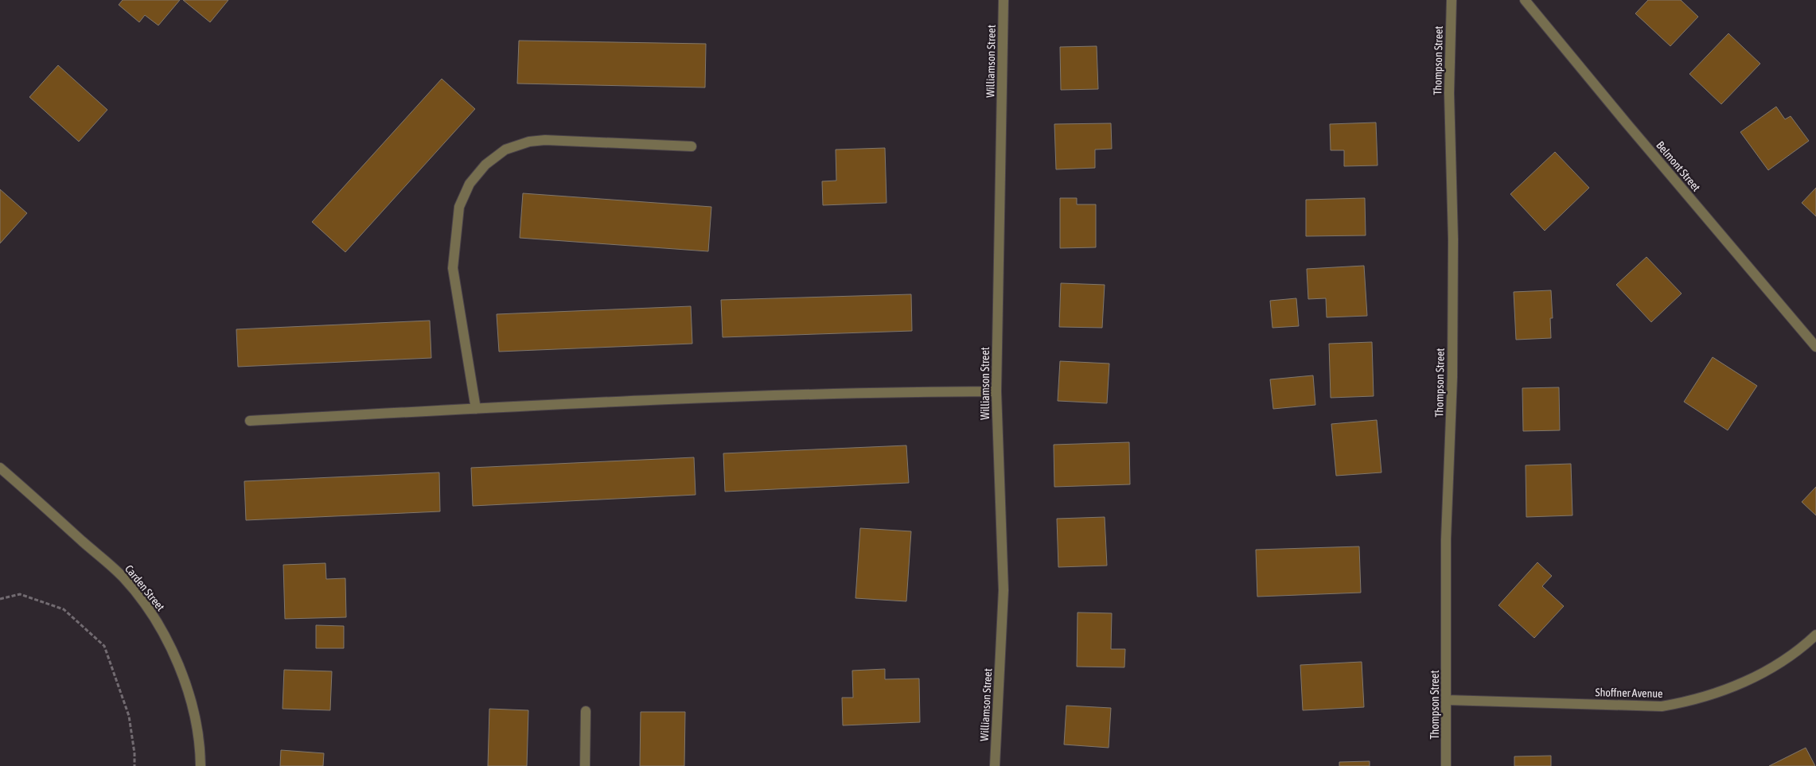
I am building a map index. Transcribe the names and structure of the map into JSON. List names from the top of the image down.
{
  "streets": {
    "street": [
      "Thompson Street",
      "Williamson Street",
      "Belmont Street",
      "Carden Street",
      "Shoffner Avenue"
    ]
  },
  "crossings": [
    ["Thompson Street", "Shoffner Avenue"]
  ]
}
